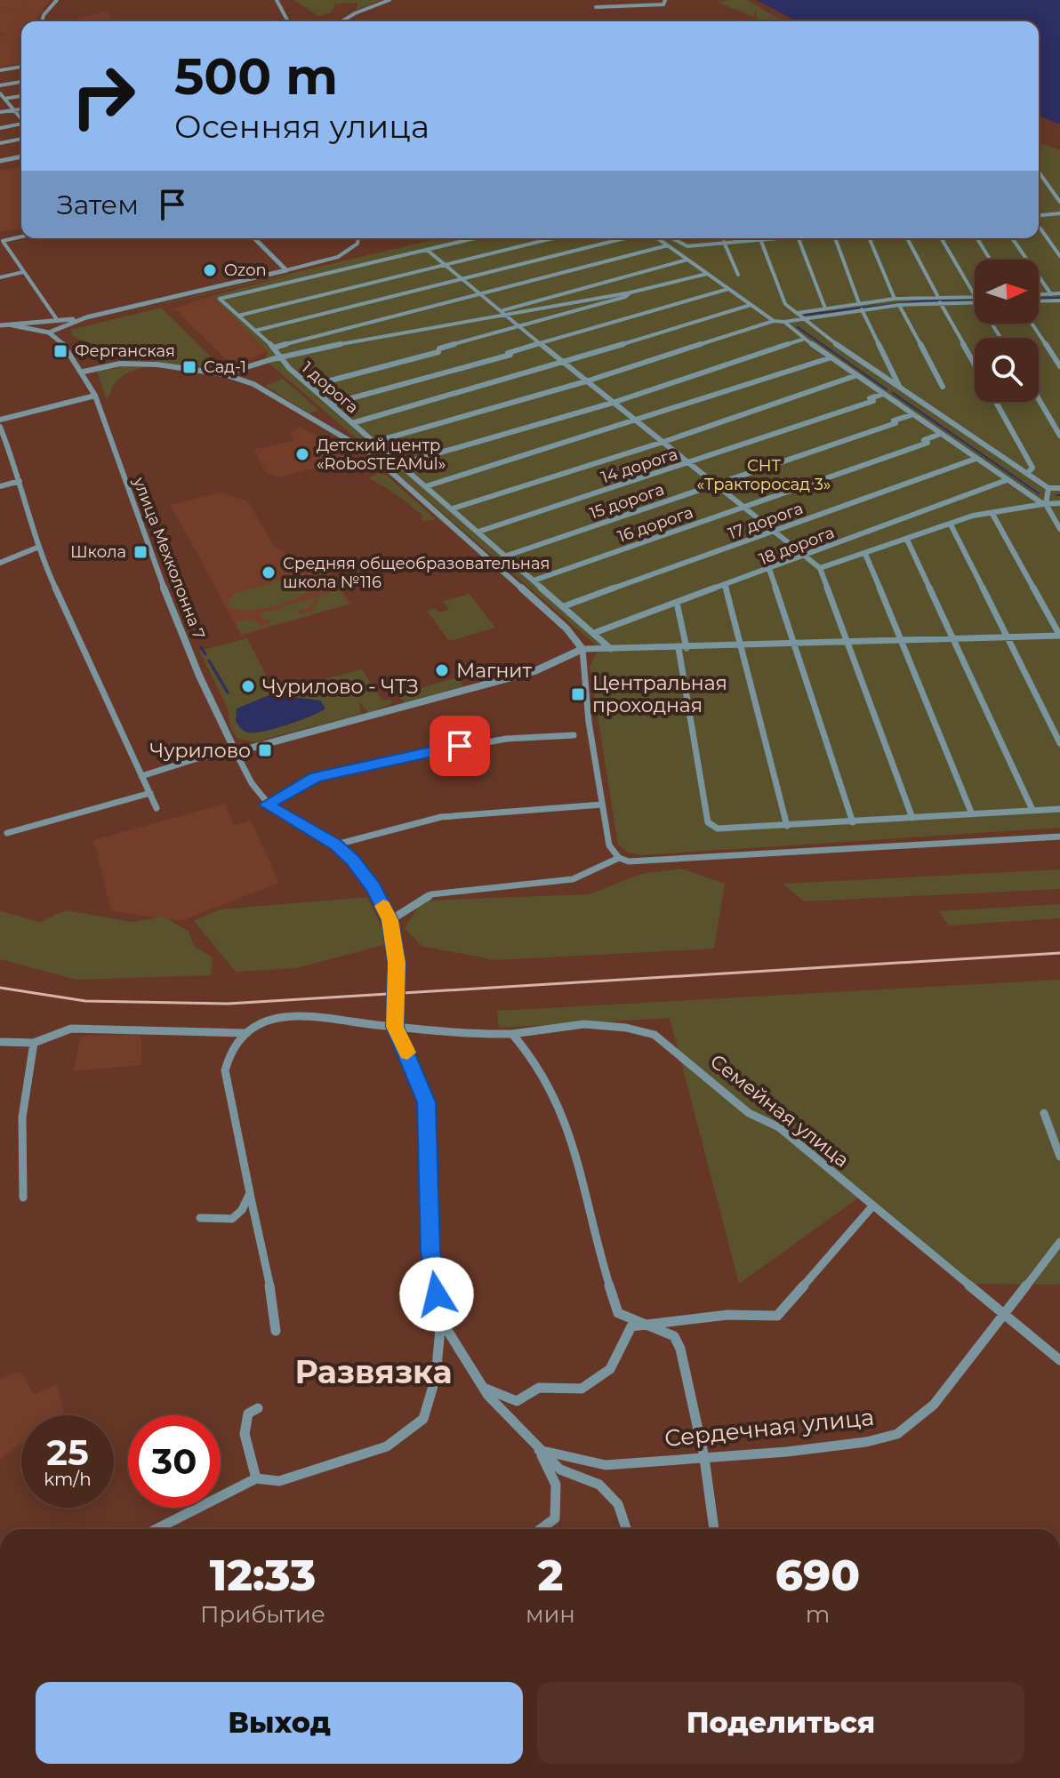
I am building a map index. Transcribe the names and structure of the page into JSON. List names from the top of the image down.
{
  "streets": {
    "street": [
      "1 дорога",
      "14 дорога",
      "15 дорога",
      "17 дорога",
      "16 дорога",
      "18 дорога",
      "улица Мехколонна 7",
      "Семейная улица",
      "Сердечная улица"
    ]
  },
  "crossings": [
    ["1 дорога", "14 дорога"],
    ["1 дорога", "15 дорога"],
    ["1 дорога", "17 дорога"],
    ["1 дорога", "16 дорога"],
    ["1 дорога", "18 дорога"],
    ["Семейная улица", "Сердечная улица"]
  ],
  "districts": ["Развязка"],
  "parks": ["СНТ «Тракторосад 3»"],
  "places": {
    "other": [
      "Ozon",
      "Детский центр «RoboSTEAMul»",
      "Средняя общеобразовательная школа №116",
      "Магнит",
      "Чурилово - ЧТЗ"
    ],
    "transit": [
      "Ферганская",
      "Сад-1",
      "Школа",
      "Центральная проходная",
      "Чурилово"
    ]
  },
  "north": "right",
  "page": {
    "turn": ["500 m", "Осенняя улица"],
    "then": "Затем",
    "speed": "25 km/h",
    "limit": "30",
    "eta": [
      "12:33",
      "Прибытие",
      "2",
      "мин",
      "690",
      "m"
    ],
    "buttons": ["Выход", "Поделиться"]
  }
}
